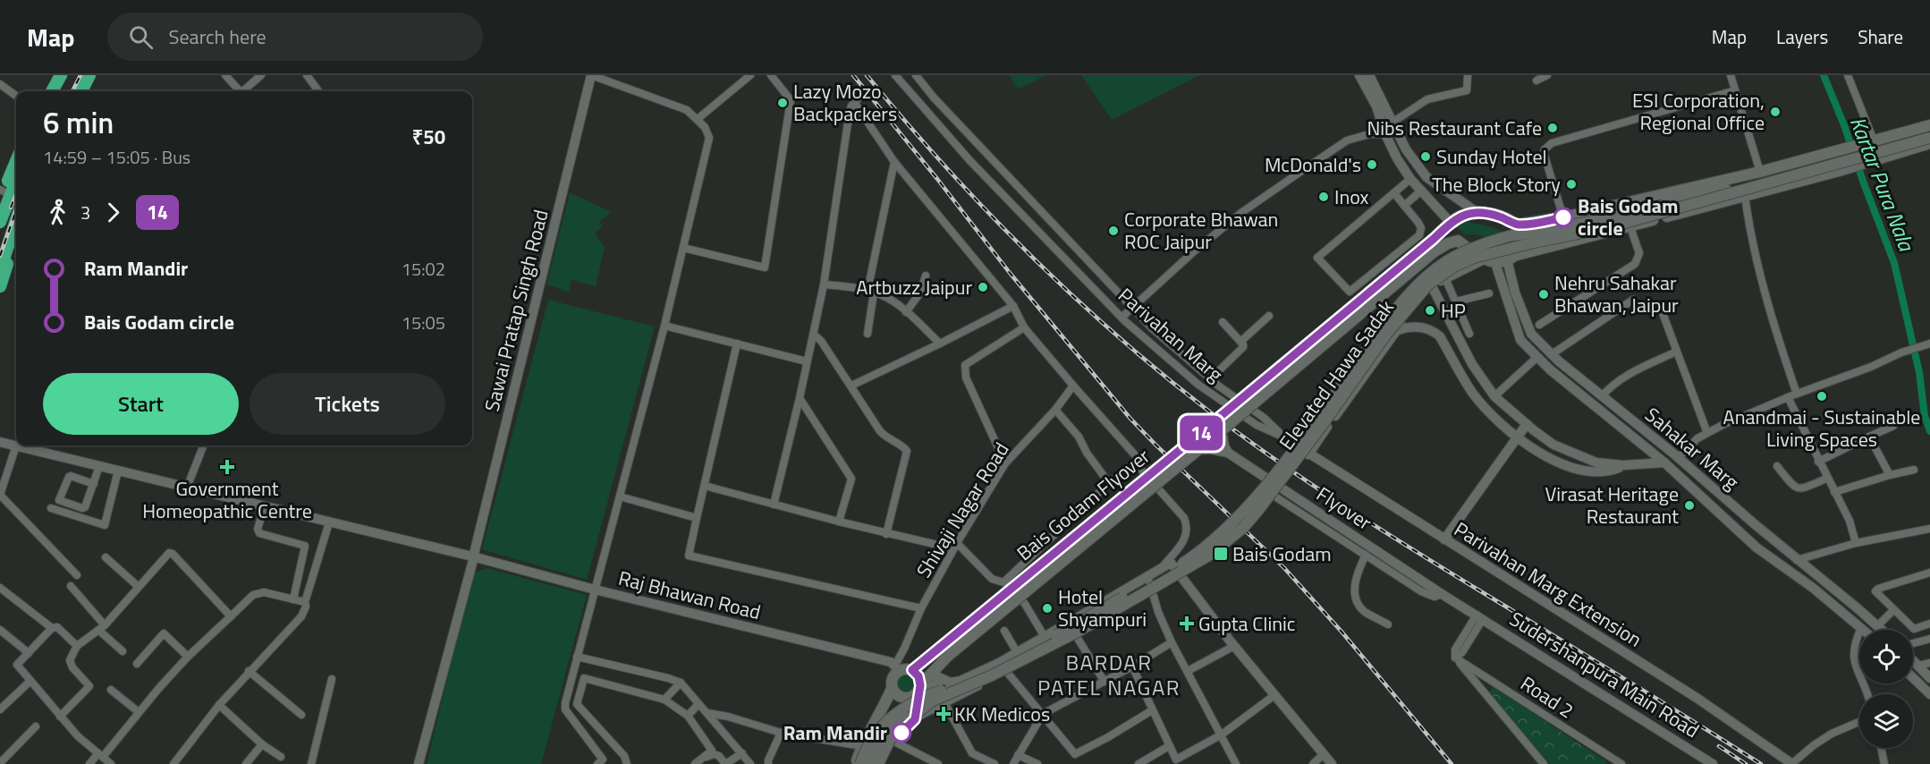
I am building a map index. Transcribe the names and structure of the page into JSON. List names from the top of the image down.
{
  "streets": {
    "main road": ["Elevated Hawa Sadak", "Bais Godam Flyover"],
    "street": [
      "Sawai Pratap Singh Road",
      "Parivahan Marg",
      "Sahakar Marg",
      "Flyover",
      "Shivaji Nagar Road",
      "Parivahan Marg Extension",
      "Raj Bhawan Road",
      "Sudershanpura Main Road",
      "Road 2"
    ]
  },
  "crossings": [
    ["Sawai Pratap Singh Road", "Raj Bhawan Road"],
    ["Parivahan Marg", "Parivahan Marg Extension"],
    ["Sahakar Marg", "Bais Godam Flyover"],
    ["Bais Godam Flyover", "Flyover"],
    ["Bais Godam Flyover", "Shivaji Nagar Road"],
    ["Bais Godam Flyover", "Raj Bhawan Road"],
    ["Flyover", "Sudershanpura Main Road"],
    ["Shivaji Nagar Road", "Raj Bhawan Road"]
  ],
  "districts": ["BARDAR PATEL NAGAR"],
  "water": ["Kartar Pura Nala"],
  "places": {
    "other": [
      "Lazy Mozo Backpackers",
      "ESI Corporation, Regional Office",
      "Nibs Restaurant Cafe",
      "Sunday Hotel",
      "McDonald's",
      "The Block Story",
      "Inox",
      "Bais Godam circle",
      "Corporate Bhawan ROC Jaipur",
      "Artbuzz Jaipur",
      "Nehru Sahakar Bhawan, Jaipur",
      "HP",
      "Anandmai - Sustainable Living Spaces",
      "Virasat Heritage Restaurant",
      "Hotel Shyampuri",
      "Ram Mandir"
    ],
    "health": ["Government Homeopathic Centre", "Gupta Clinic", "KK Medicos"],
    "transit": ["Bais Godam"]
  },
  "lines": ["bus line 14"],
  "page": {
    "header": "Map",
    "search": "Search here",
    "nav": ["Map", "Layers", "Share"],
    "on_map": "14",
    "heading": ["6 min", "14:59 – 15:05 · Bus", "₹50"],
    "legs": ["3", "14"],
    "list": [
      {
        "name": "Ram Mandir",
        "value": "15:02"
      },
      {
        "name": "Bais Godam circle",
        "value": "15:05"
      }
    ],
    "buttons": ["Start", "Tickets"]
  }
}
